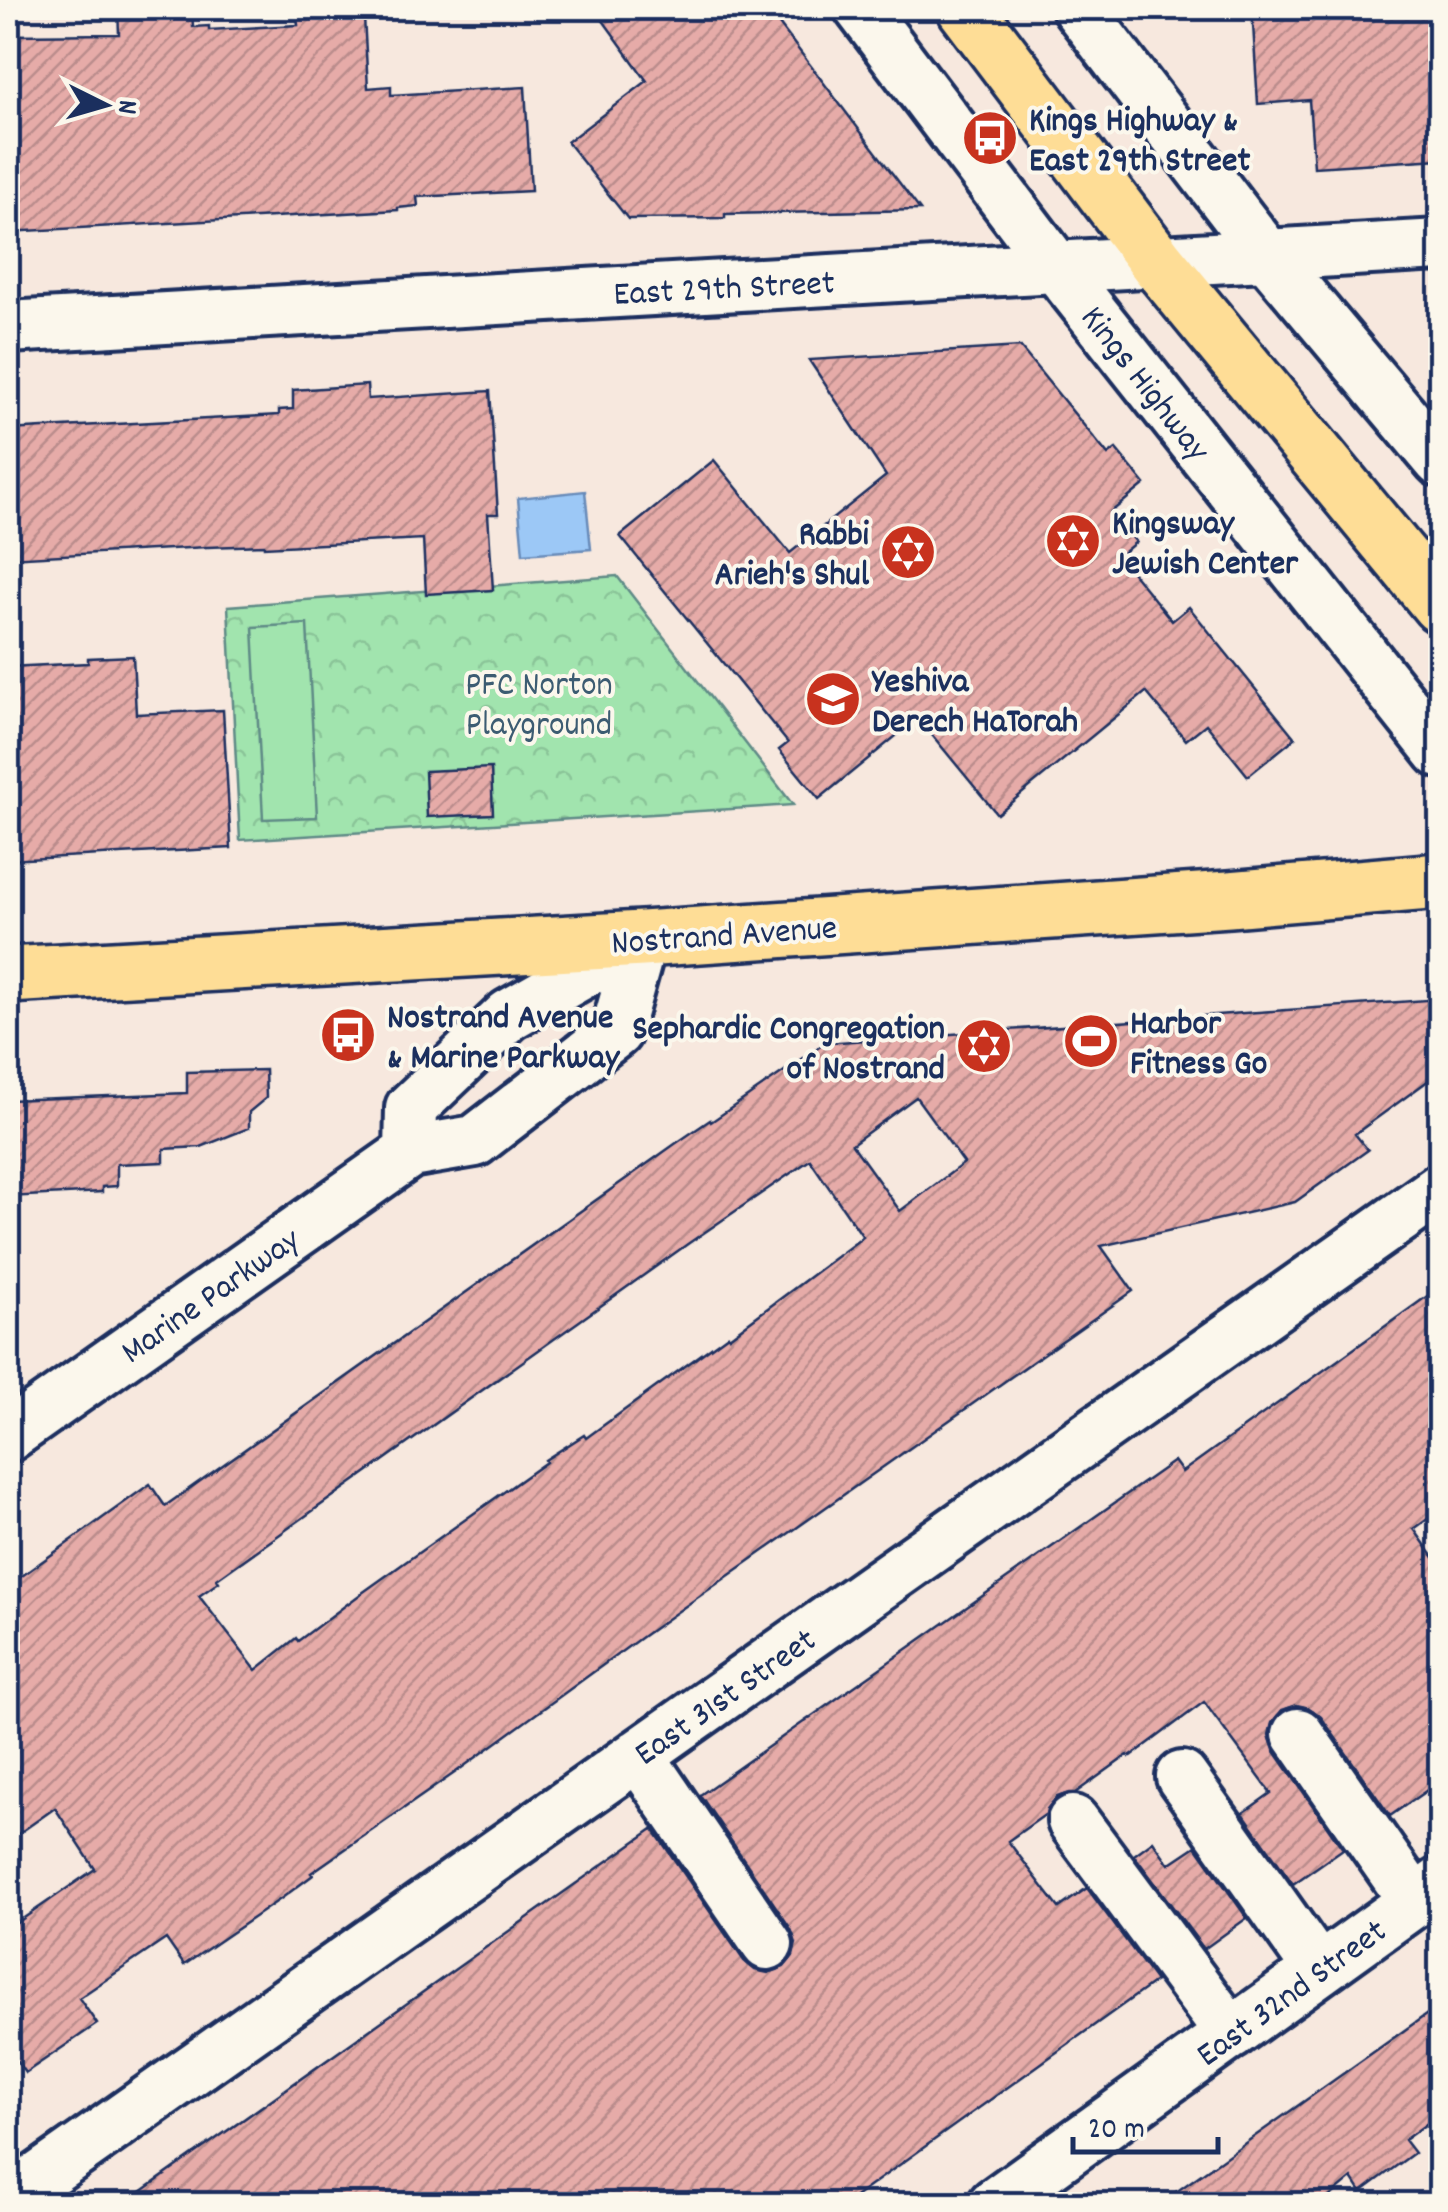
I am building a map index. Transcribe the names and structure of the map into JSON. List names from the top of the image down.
{
  "streets": {
    "main road": ["Nostrand Avenue"],
    "street": [
      "East 29th Street",
      "Kings Highway",
      "Marine Parkway",
      "East 31st Street",
      "East 32nd Street"
    ]
  },
  "crossings": [
    ["East 29th Street", "Kings Highway"],
    ["Nostrand Avenue", "Marine Parkway"]
  ],
  "parks": ["PFC Norton Playground"],
  "places": {
    "bus stop": ["Kings Highway & East 29th Street", "Nostrand Avenue & Marine Parkway"],
    "synagogue": ["Kingsway Jewish Center", "Rabbi Arieh's Shul", "Sephardic Congregation of Nostrand"],
    "school or university": ["Yeshiva Derech HaTorah"],
    "sports": ["Harbor Fitness Go"]
  },
  "scale_bar": "20 m",
  "north": "right"
}
